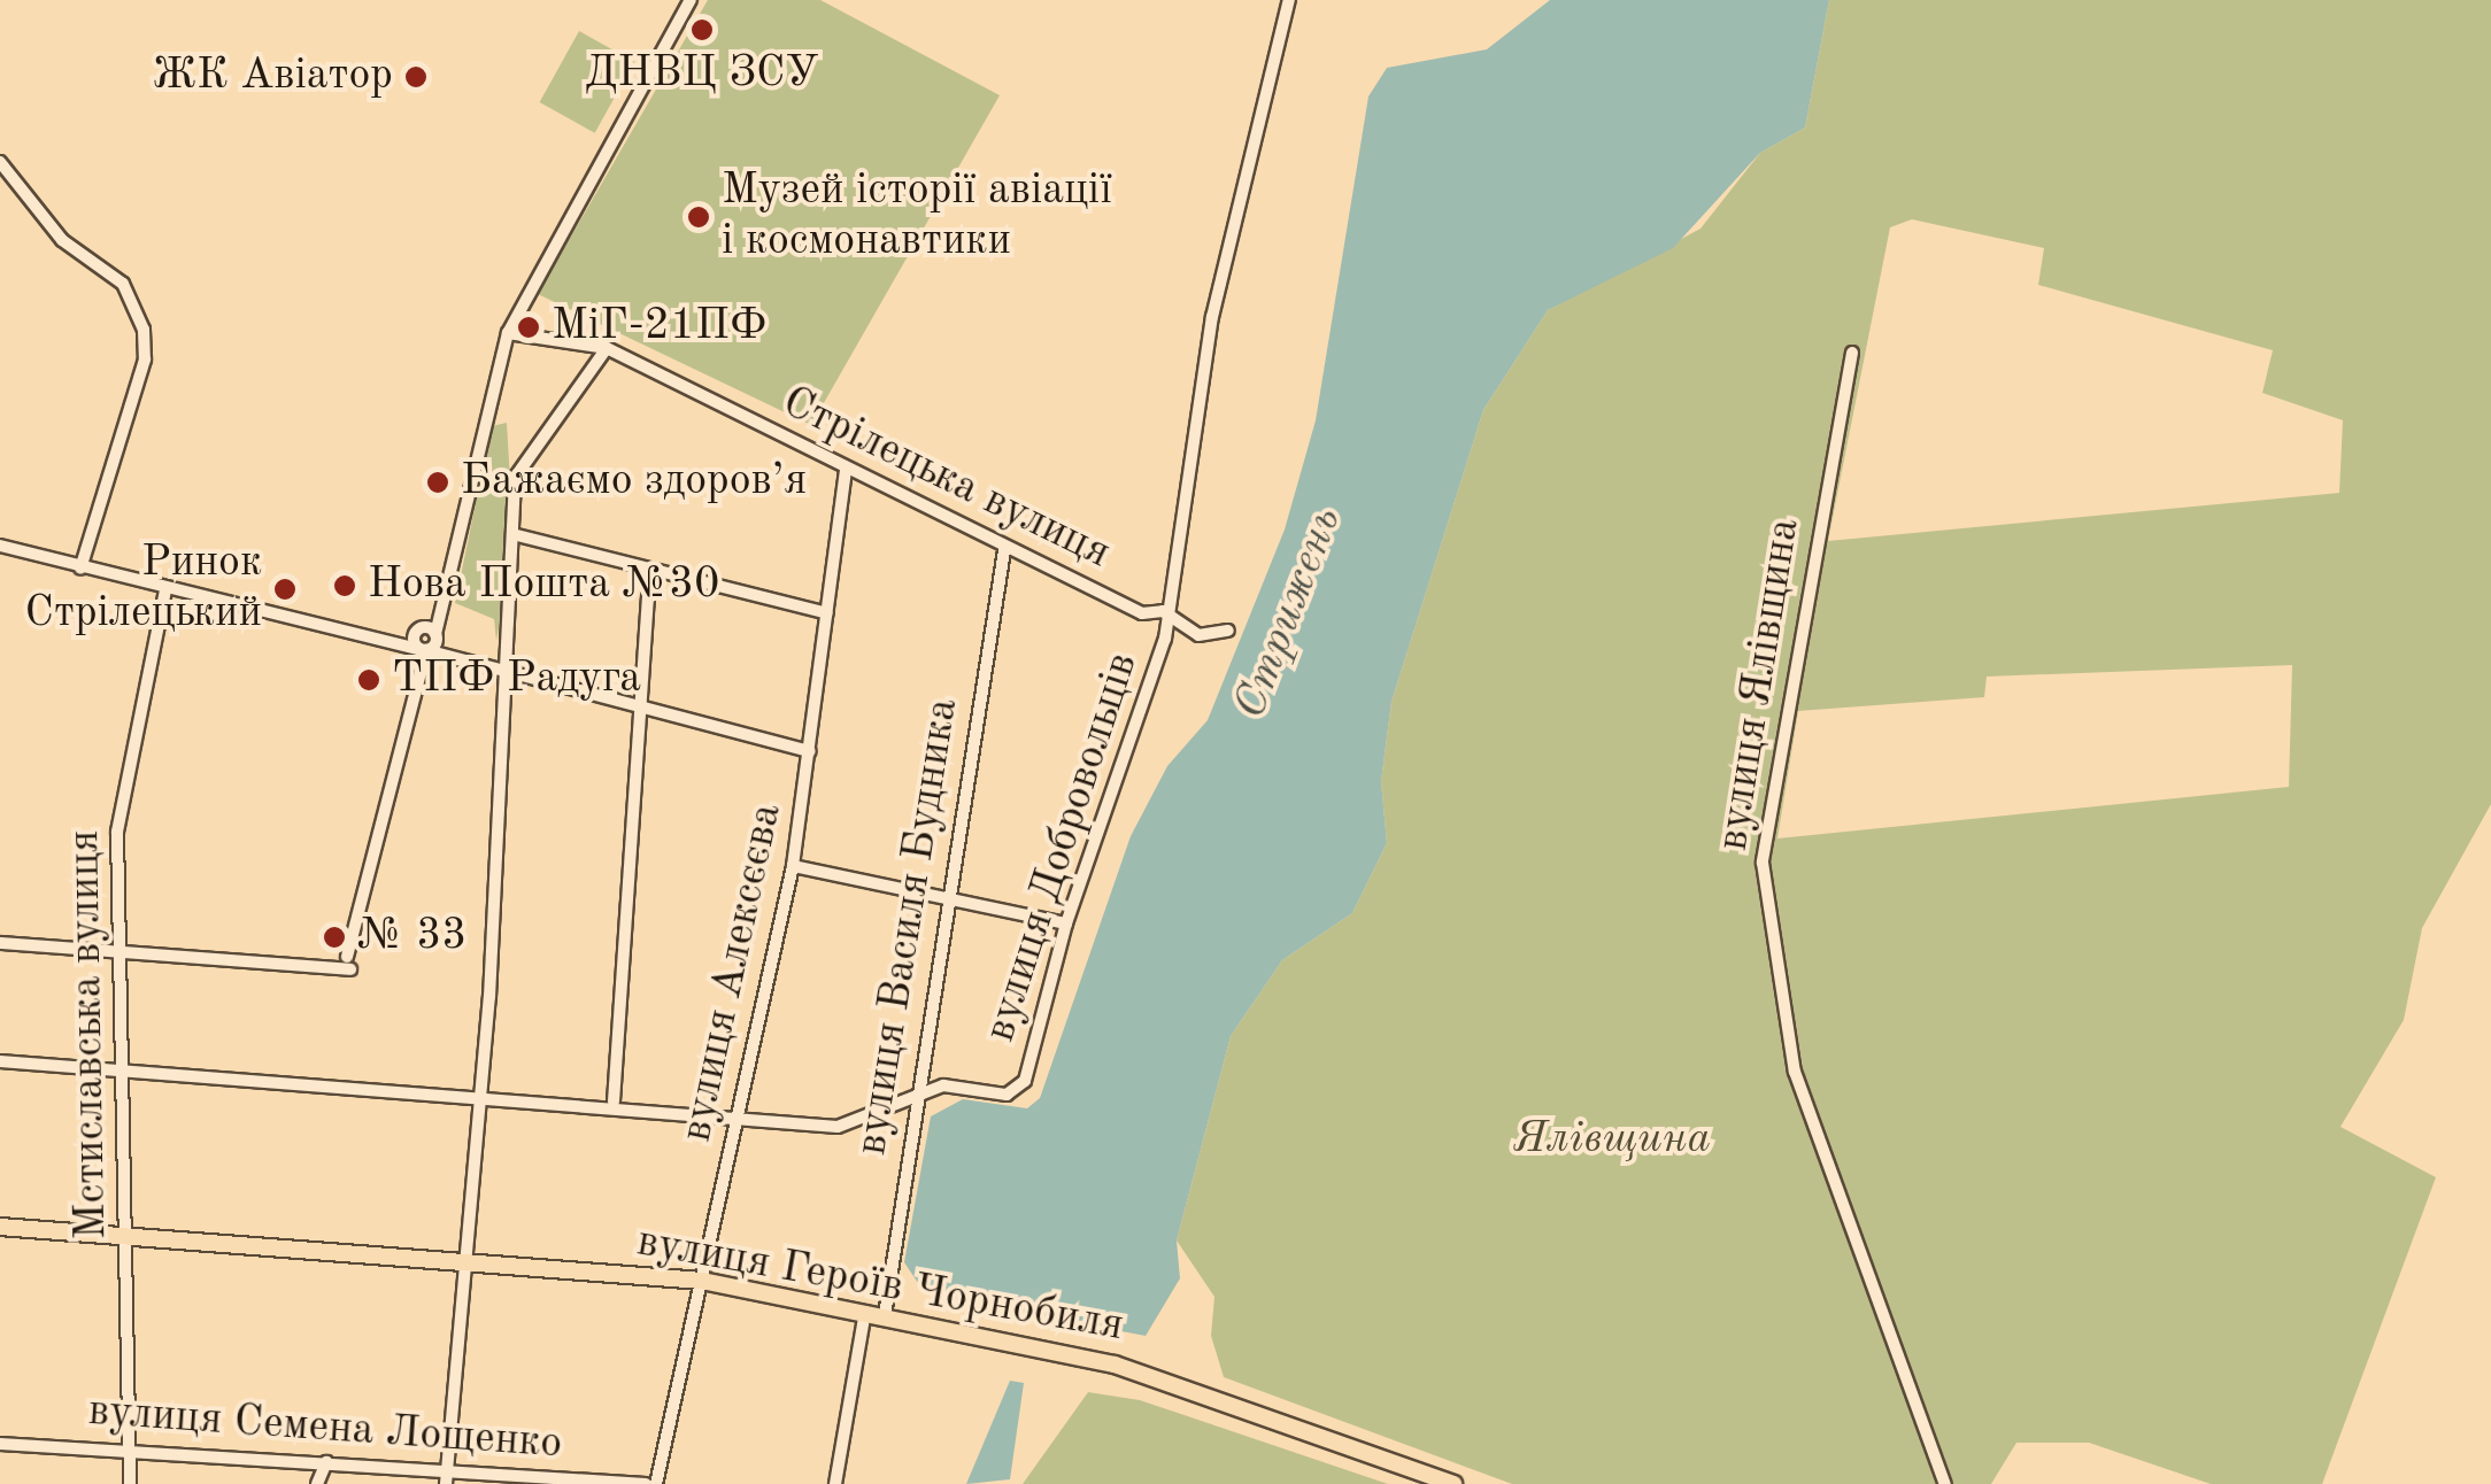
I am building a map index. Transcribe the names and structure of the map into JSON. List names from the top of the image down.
{
  "streets": {
    "main road": ["вулиця Героїв Чорнобиля"],
    "street": [
      "Стрілецька вулиця",
      "вулиця Ялівщина",
      "вулиця Добровольців",
      "вулиця Василя Будника",
      "вулиця Алексєєва",
      "Мстиславська вулиця",
      "вулиця Семена Лощенко"
    ]
  },
  "crossings": [
    ["Стрілецька вулиця", "вулиця Добровольців"],
    ["Стрілецька вулиця", "вулиця Василя Будника"],
    ["Стрілецька вулиця", "вулиця Алексєєва"],
    ["вулиця Добровольців", "вулиця Василя Будника"],
    ["вулиця Добровольців", "вулиця Алексєєва"],
    ["вулиця Добровольців", "Мстиславська вулиця"],
    ["вулиця Василя Будника", "вулиця Героїв Чорнобиля"],
    ["вулиця Алексєєва", "вулиця Героїв Чорнобиля"],
    ["Мстиславська вулиця", "вулиця Героїв Чорнобиля"],
    ["Мстиславська вулиця", "вулиця Семена Лощенко"]
  ],
  "water": ["Стрижень"],
  "parks": ["Ялівщина"],
  "places": [
    "ДНВЦ ЗСУ",
    "ЖК Авіатор",
    "Музей історії авіації і космонавтики",
    "МіГ-21ПФ",
    "Бажаємо здоров’я",
    "Нова Пошта №30",
    "Ринок Стрілецький",
    "ТПФ Радуга",
    "№ 33"
  ]
}
